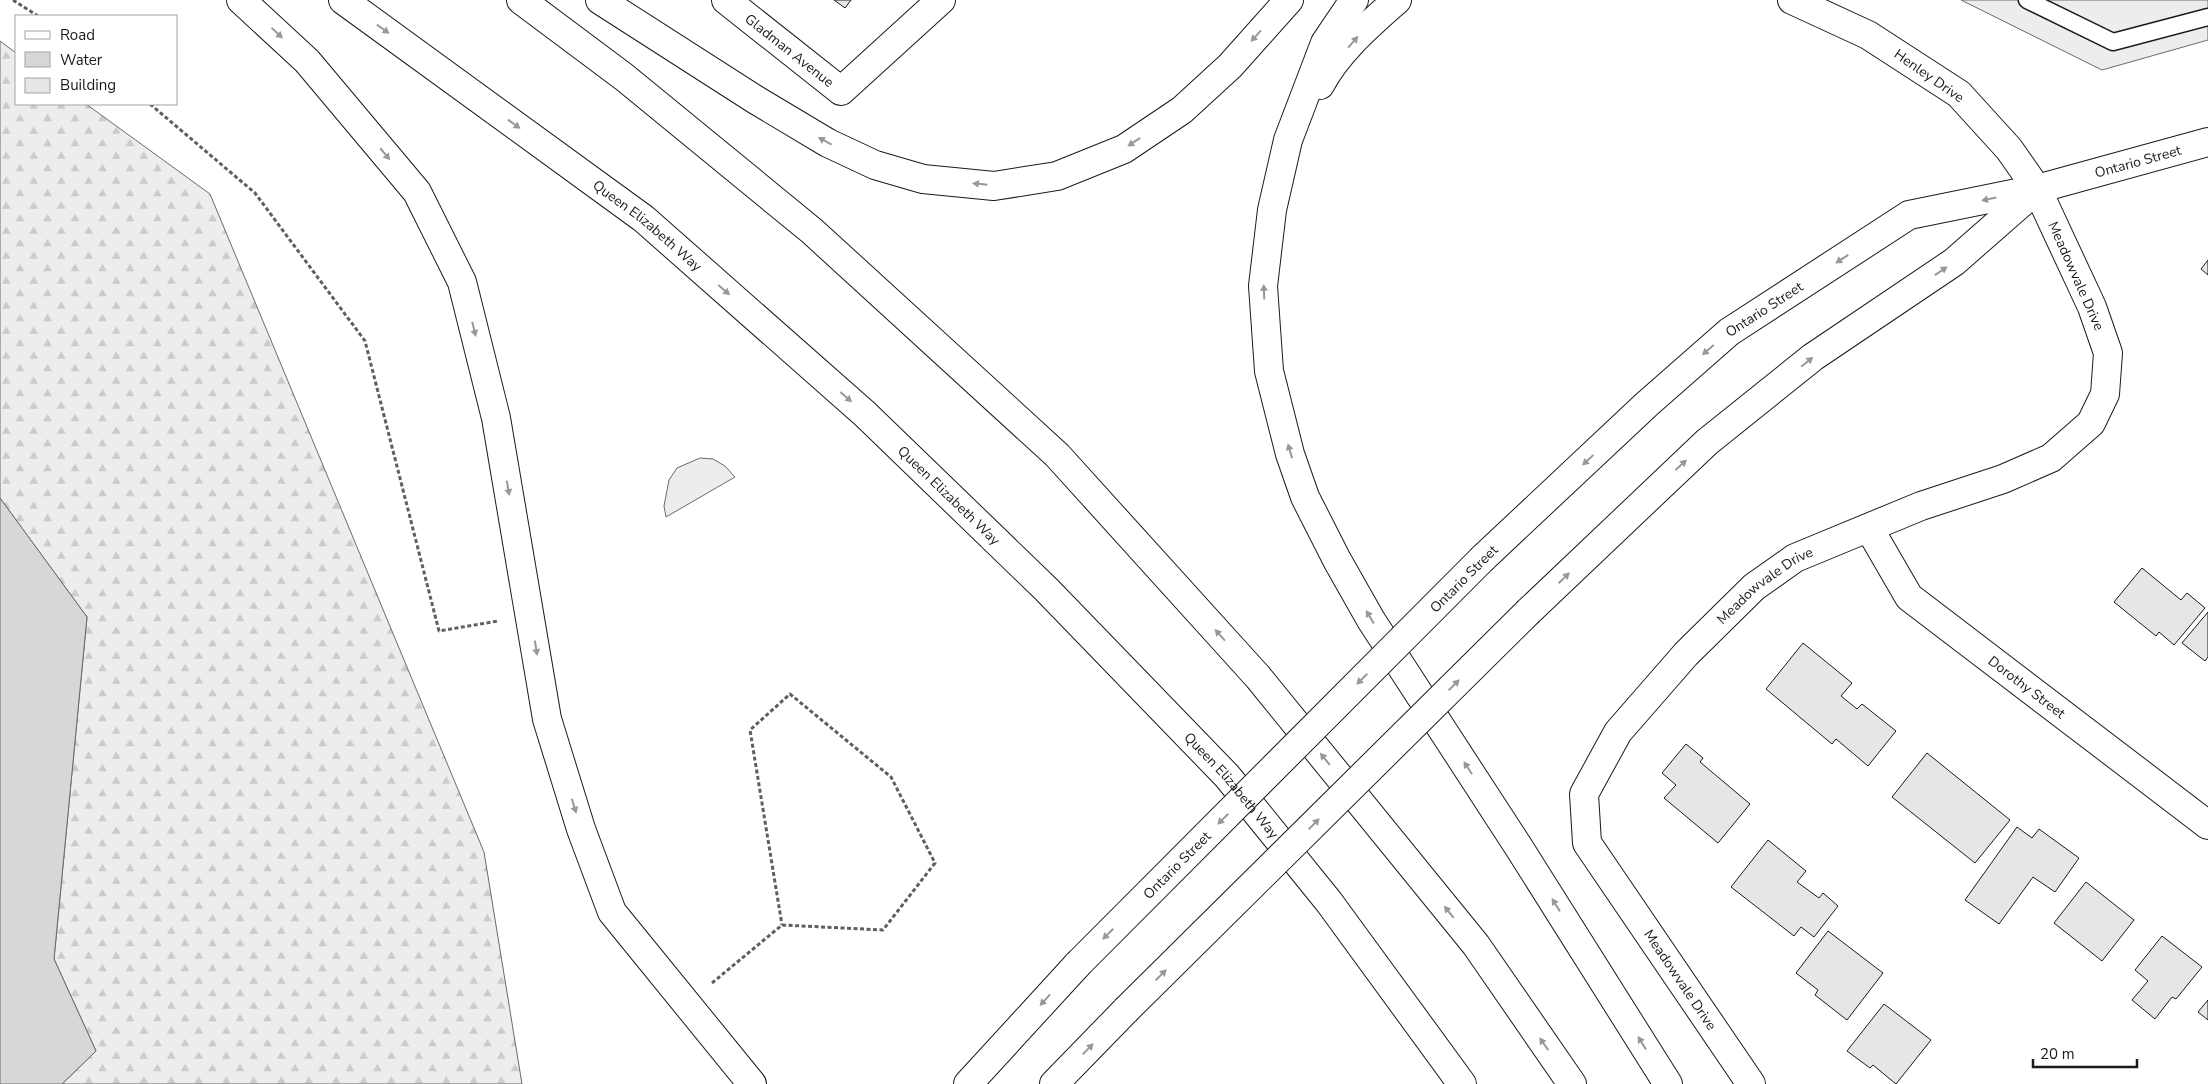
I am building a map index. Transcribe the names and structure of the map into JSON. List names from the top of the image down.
{
  "streets": {
    "main road": [
      "Gladman Avenue",
      "Henley Drive",
      "Ontario Street",
      "Queen Elizabeth Way",
      "Meadowvale Drive",
      "Dorothy Street"
    ]
  },
  "crossings": [
    ["Henley Drive", "Ontario Street"],
    ["Henley Drive", "Meadowvale Drive"],
    ["Ontario Street", "Meadowvale Drive"],
    ["Meadowvale Drive", "Dorothy Street"]
  ],
  "legend": ["Road", "Water", "Building"],
  "scale_bar": "20 m"
}
